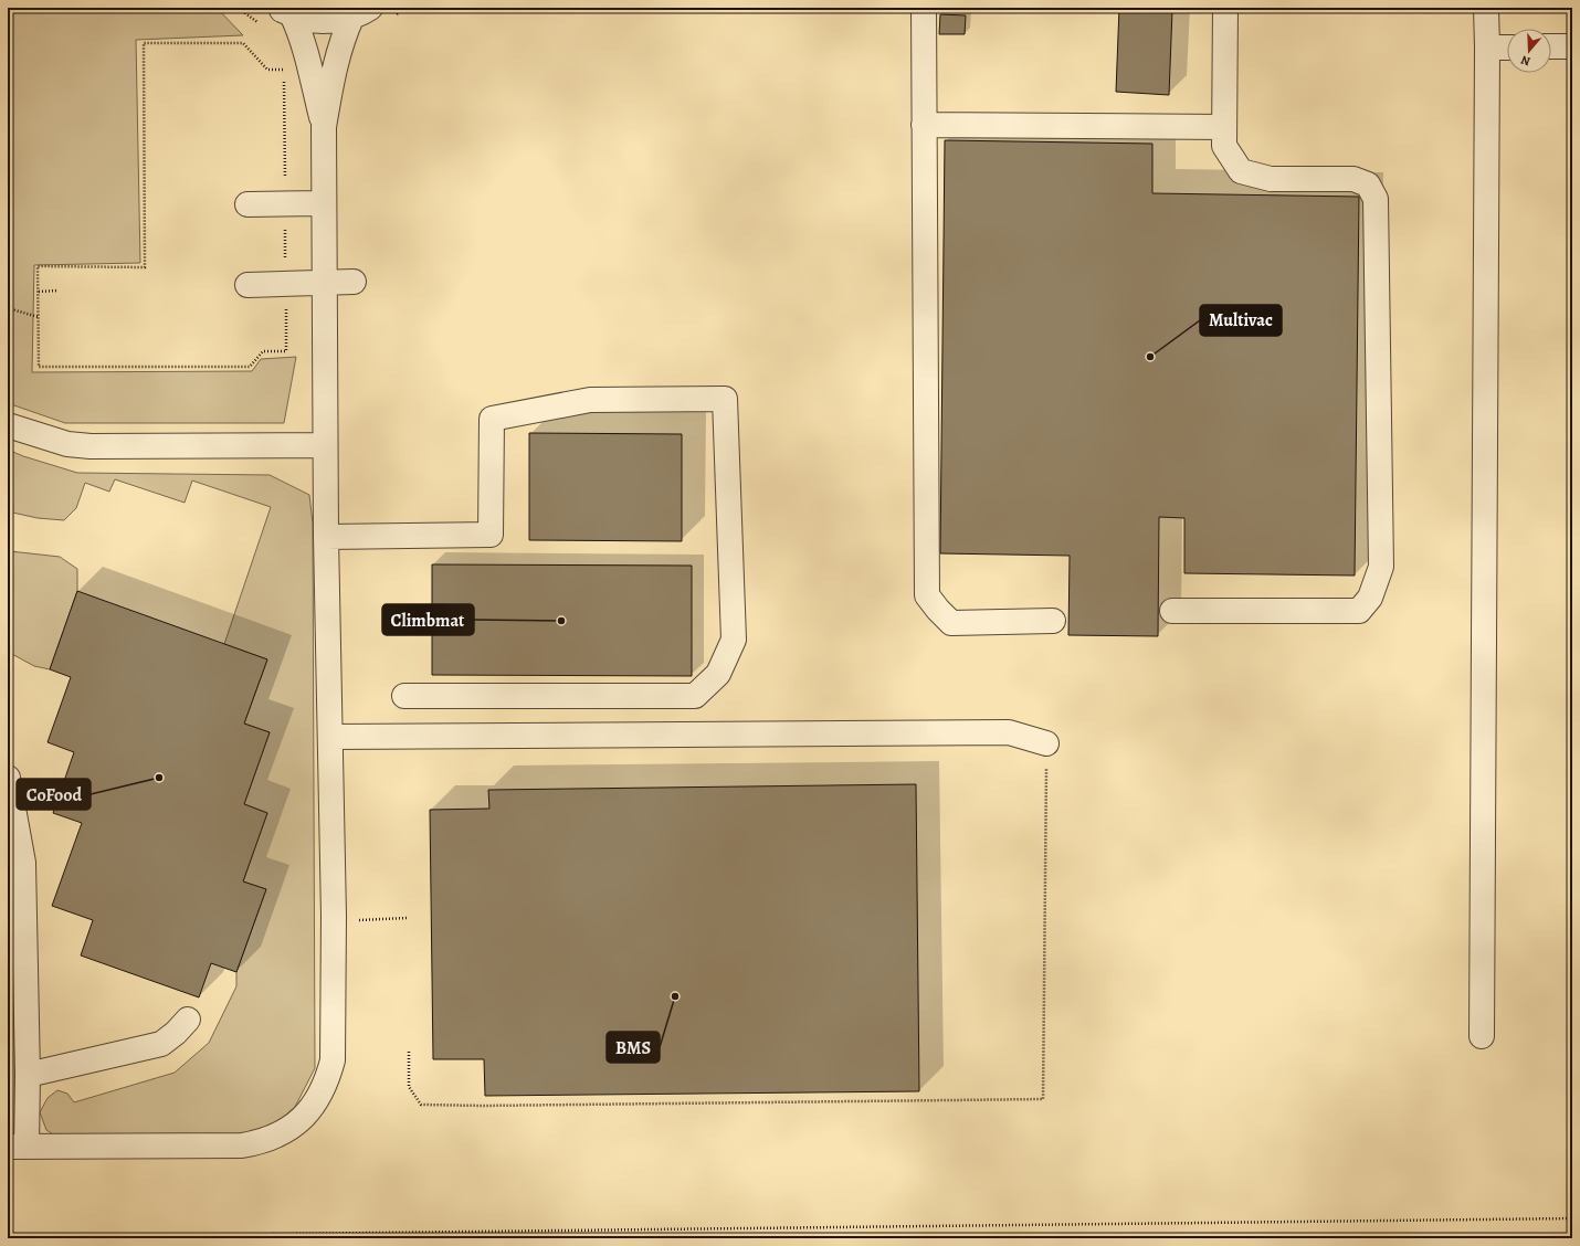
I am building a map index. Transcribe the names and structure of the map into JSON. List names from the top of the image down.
{
  "places": [
    "Multivac",
    "Climbmat",
    "CoFood",
    "BMS"
  ],
  "north": "bottom"
}
